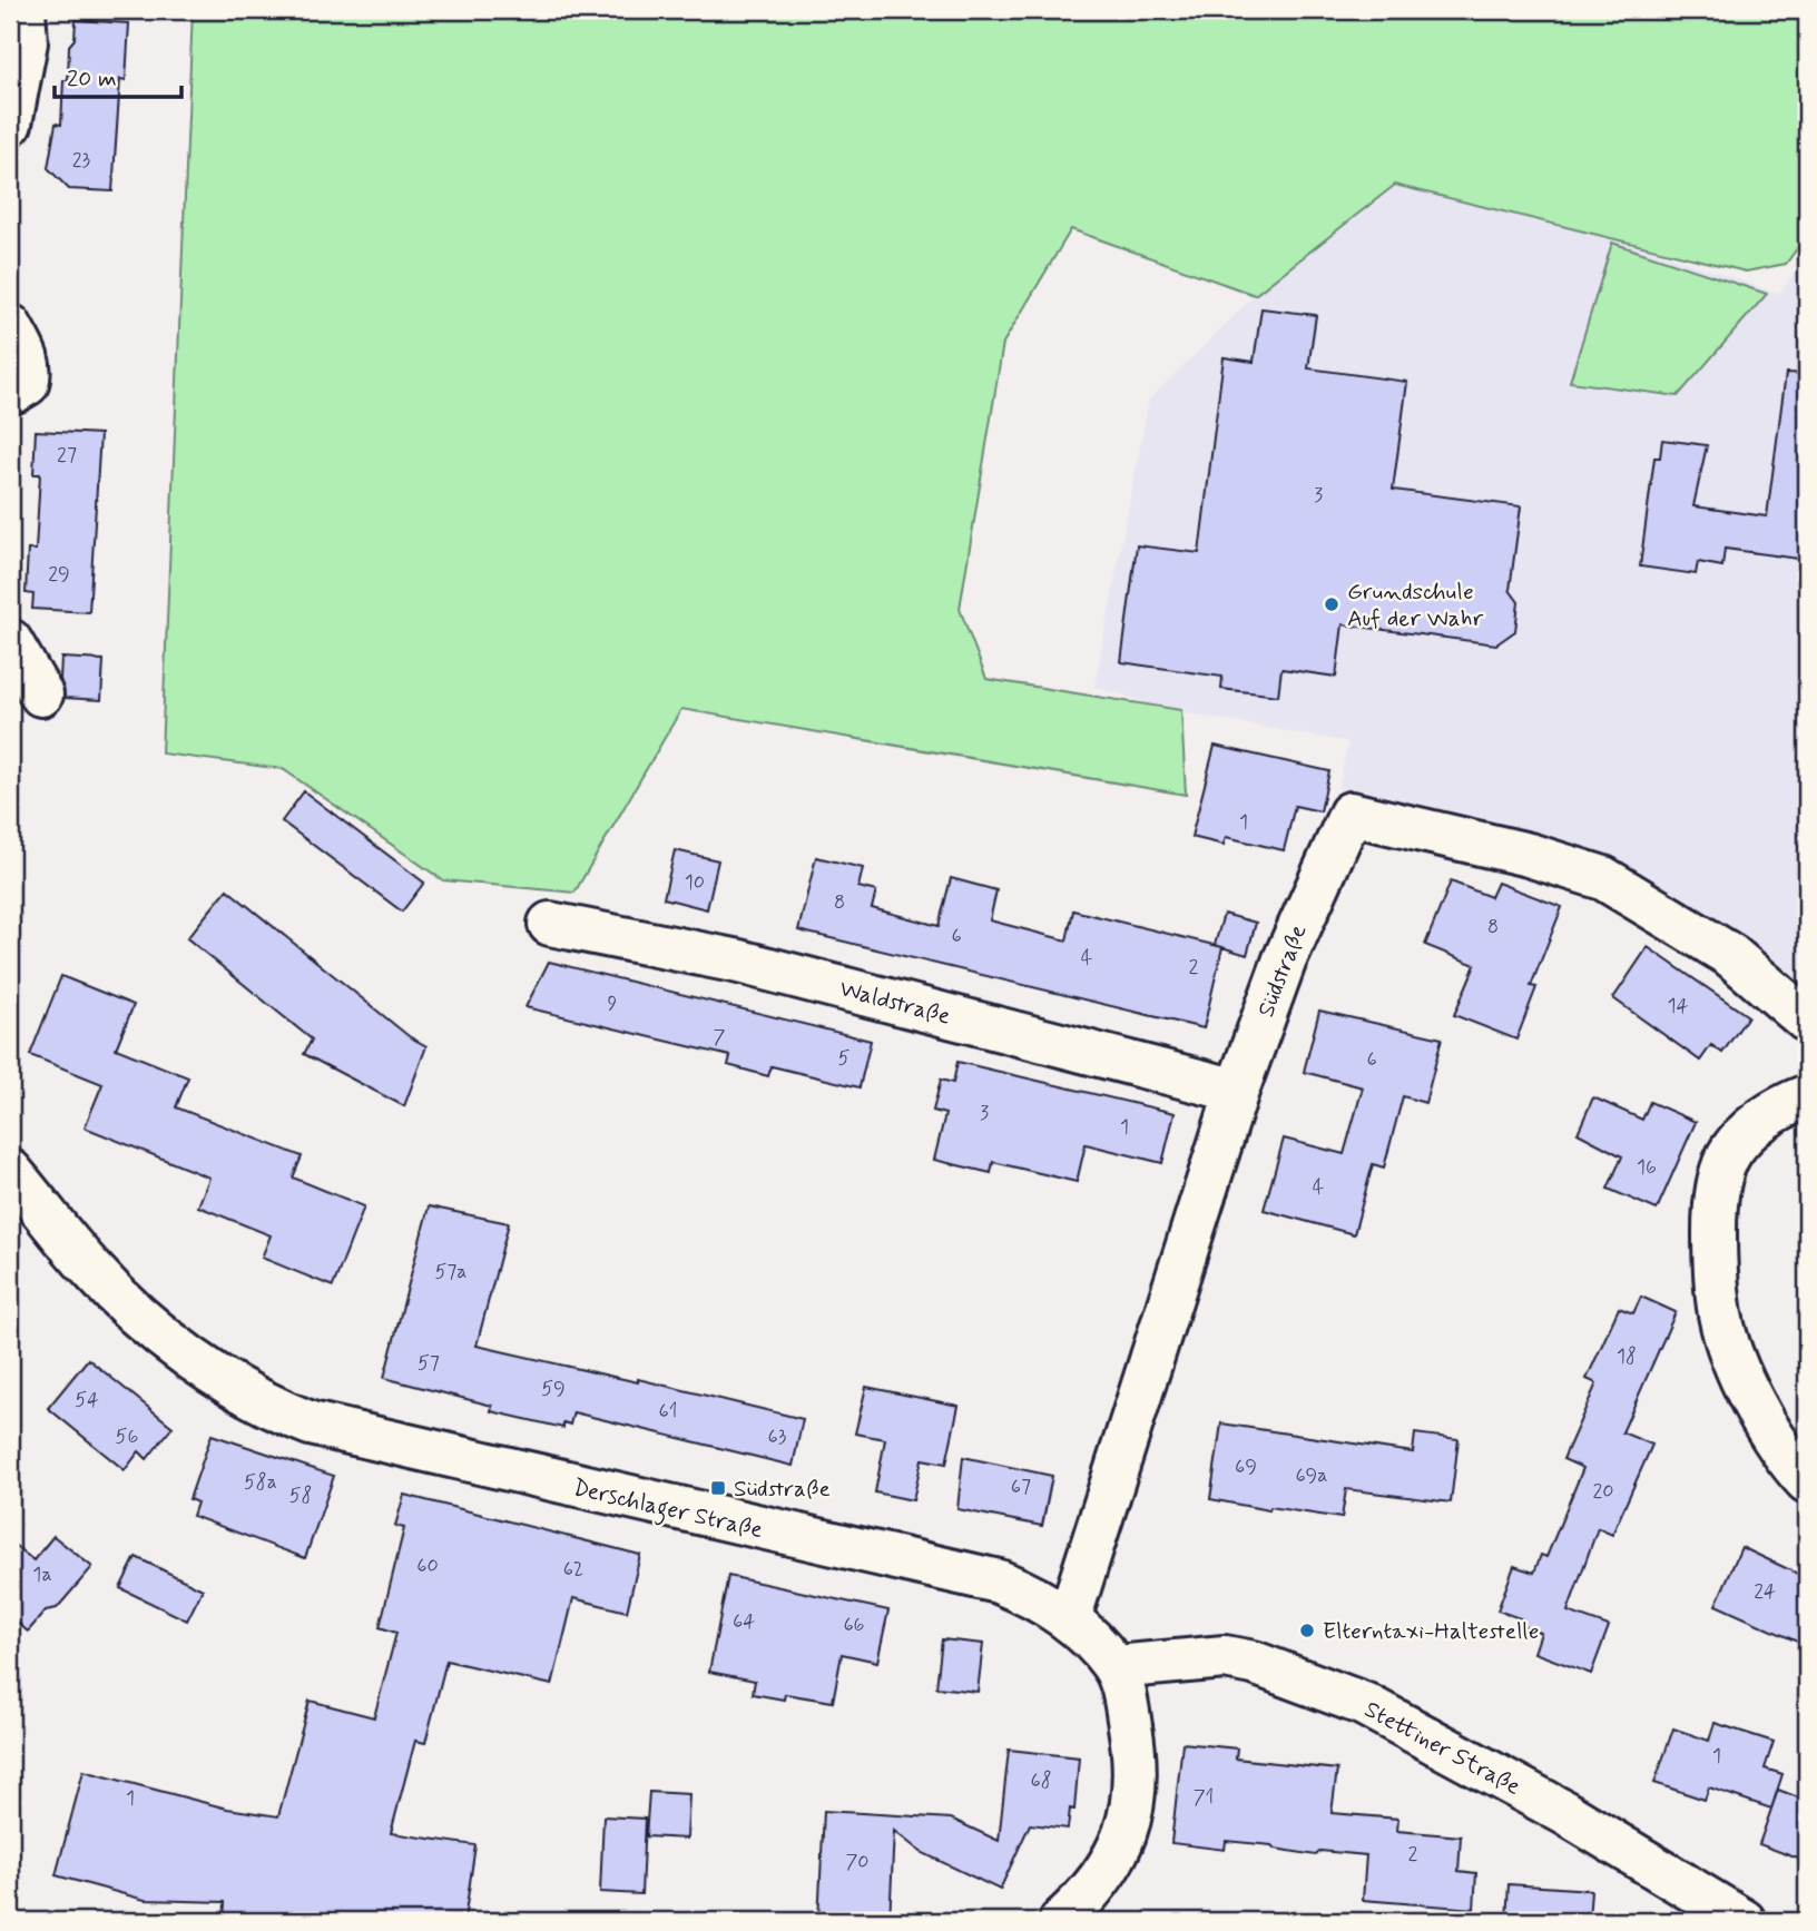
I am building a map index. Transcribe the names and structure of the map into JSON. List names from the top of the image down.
{
  "streets": {
    "street": [
      "Südstraße",
      "Waldstraße",
      "Derschlager Straße",
      "Stettiner Straße"
    ]
  },
  "crossings": [
    ["Südstraße", "Waldstraße"],
    ["Südstraße", "Derschlager Straße"],
    ["Derschlager Straße", "Stettiner Straße"]
  ],
  "places": {
    "other": ["Grundschule Auf der Wahr", "Elterntaxi-Haltestelle"],
    "transit": ["Südstraße"]
  },
  "house_numbers": [
    "23",
    "27",
    "3",
    "29",
    "1",
    "10",
    "8",
    "8",
    "6",
    "4",
    "2",
    "9",
    "14",
    "7",
    "5",
    "6",
    "3",
    "1",
    "16",
    "4",
    "57a",
    "18",
    "57",
    "59",
    "54",
    "61",
    "56",
    "63",
    "69",
    "69a",
    "58a",
    "67",
    "20",
    "58",
    "60",
    "62",
    "1a",
    "24",
    "64",
    "66",
    "1",
    "68",
    "71",
    "1",
    "2",
    "70"
  ],
  "scale_bar": "20 m"
}
